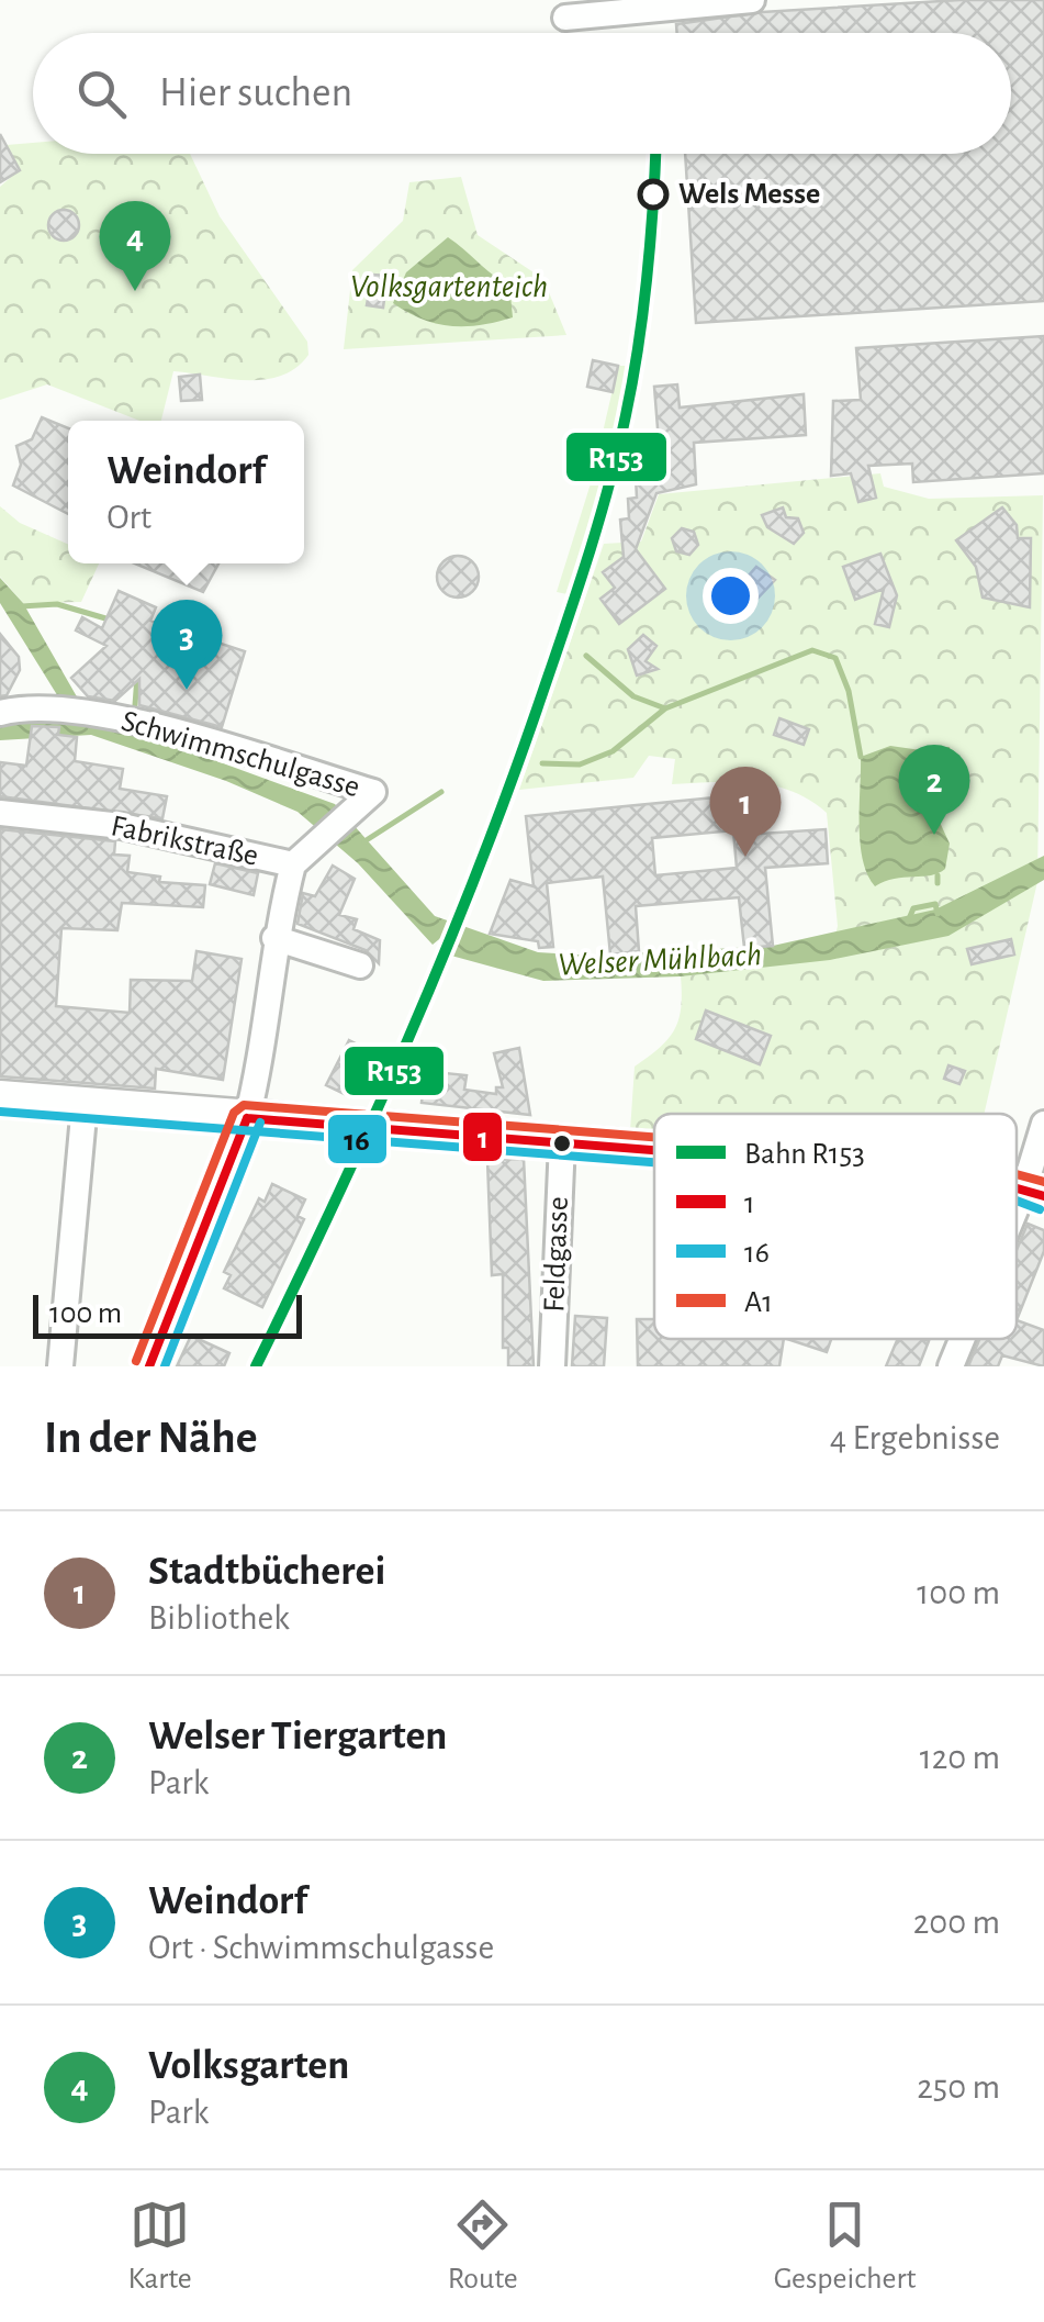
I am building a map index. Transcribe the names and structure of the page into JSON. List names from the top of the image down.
{
  "streets": {
    "street": ["Schwimmschulgasse", "Fabrikstraße", "Feldgasse"]
  },
  "crossings": [
    ["Schwimmschulgasse", "Fabrikstraße"]
  ],
  "water": ["Volksgartenteich", "Welser Mühlbach"],
  "places": ["Wels Messe"],
  "lines": [
    "rail line R153",
    "transit line A1",
    "transit line 16",
    "transit line 1"
  ],
  "legend": [
    "Bahn R153",
    "1",
    "16",
    "A1"
  ],
  "scale_bar": "100 m",
  "page": {
    "search": "Hier suchen",
    "pins": [
      "4",
      "3",
      "2",
      "1"
    ],
    "popup": ["Weindorf", "Ort"],
    "scale": "100 m",
    "heading": ["In der Nähe", "4 Ergebnisse"],
    "list": [
      {
        "mark": "1",
        "name": "Stadtbücherei",
        "note": "Bibliothek",
        "value": "100 m"
      },
      {
        "mark": "2",
        "name": "Welser Tiergarten",
        "note": "Park",
        "value": "120 m"
      },
      {
        "mark": "3",
        "name": "Weindorf",
        "note": "Ort · Schwimmschulgasse",
        "value": "200 m"
      },
      {
        "mark": "4",
        "name": "Volksgarten",
        "note": "Park",
        "value": "250 m"
      }
    ],
    "nav": ["Karte", "Route", "Gespeichert"]
  }
}
